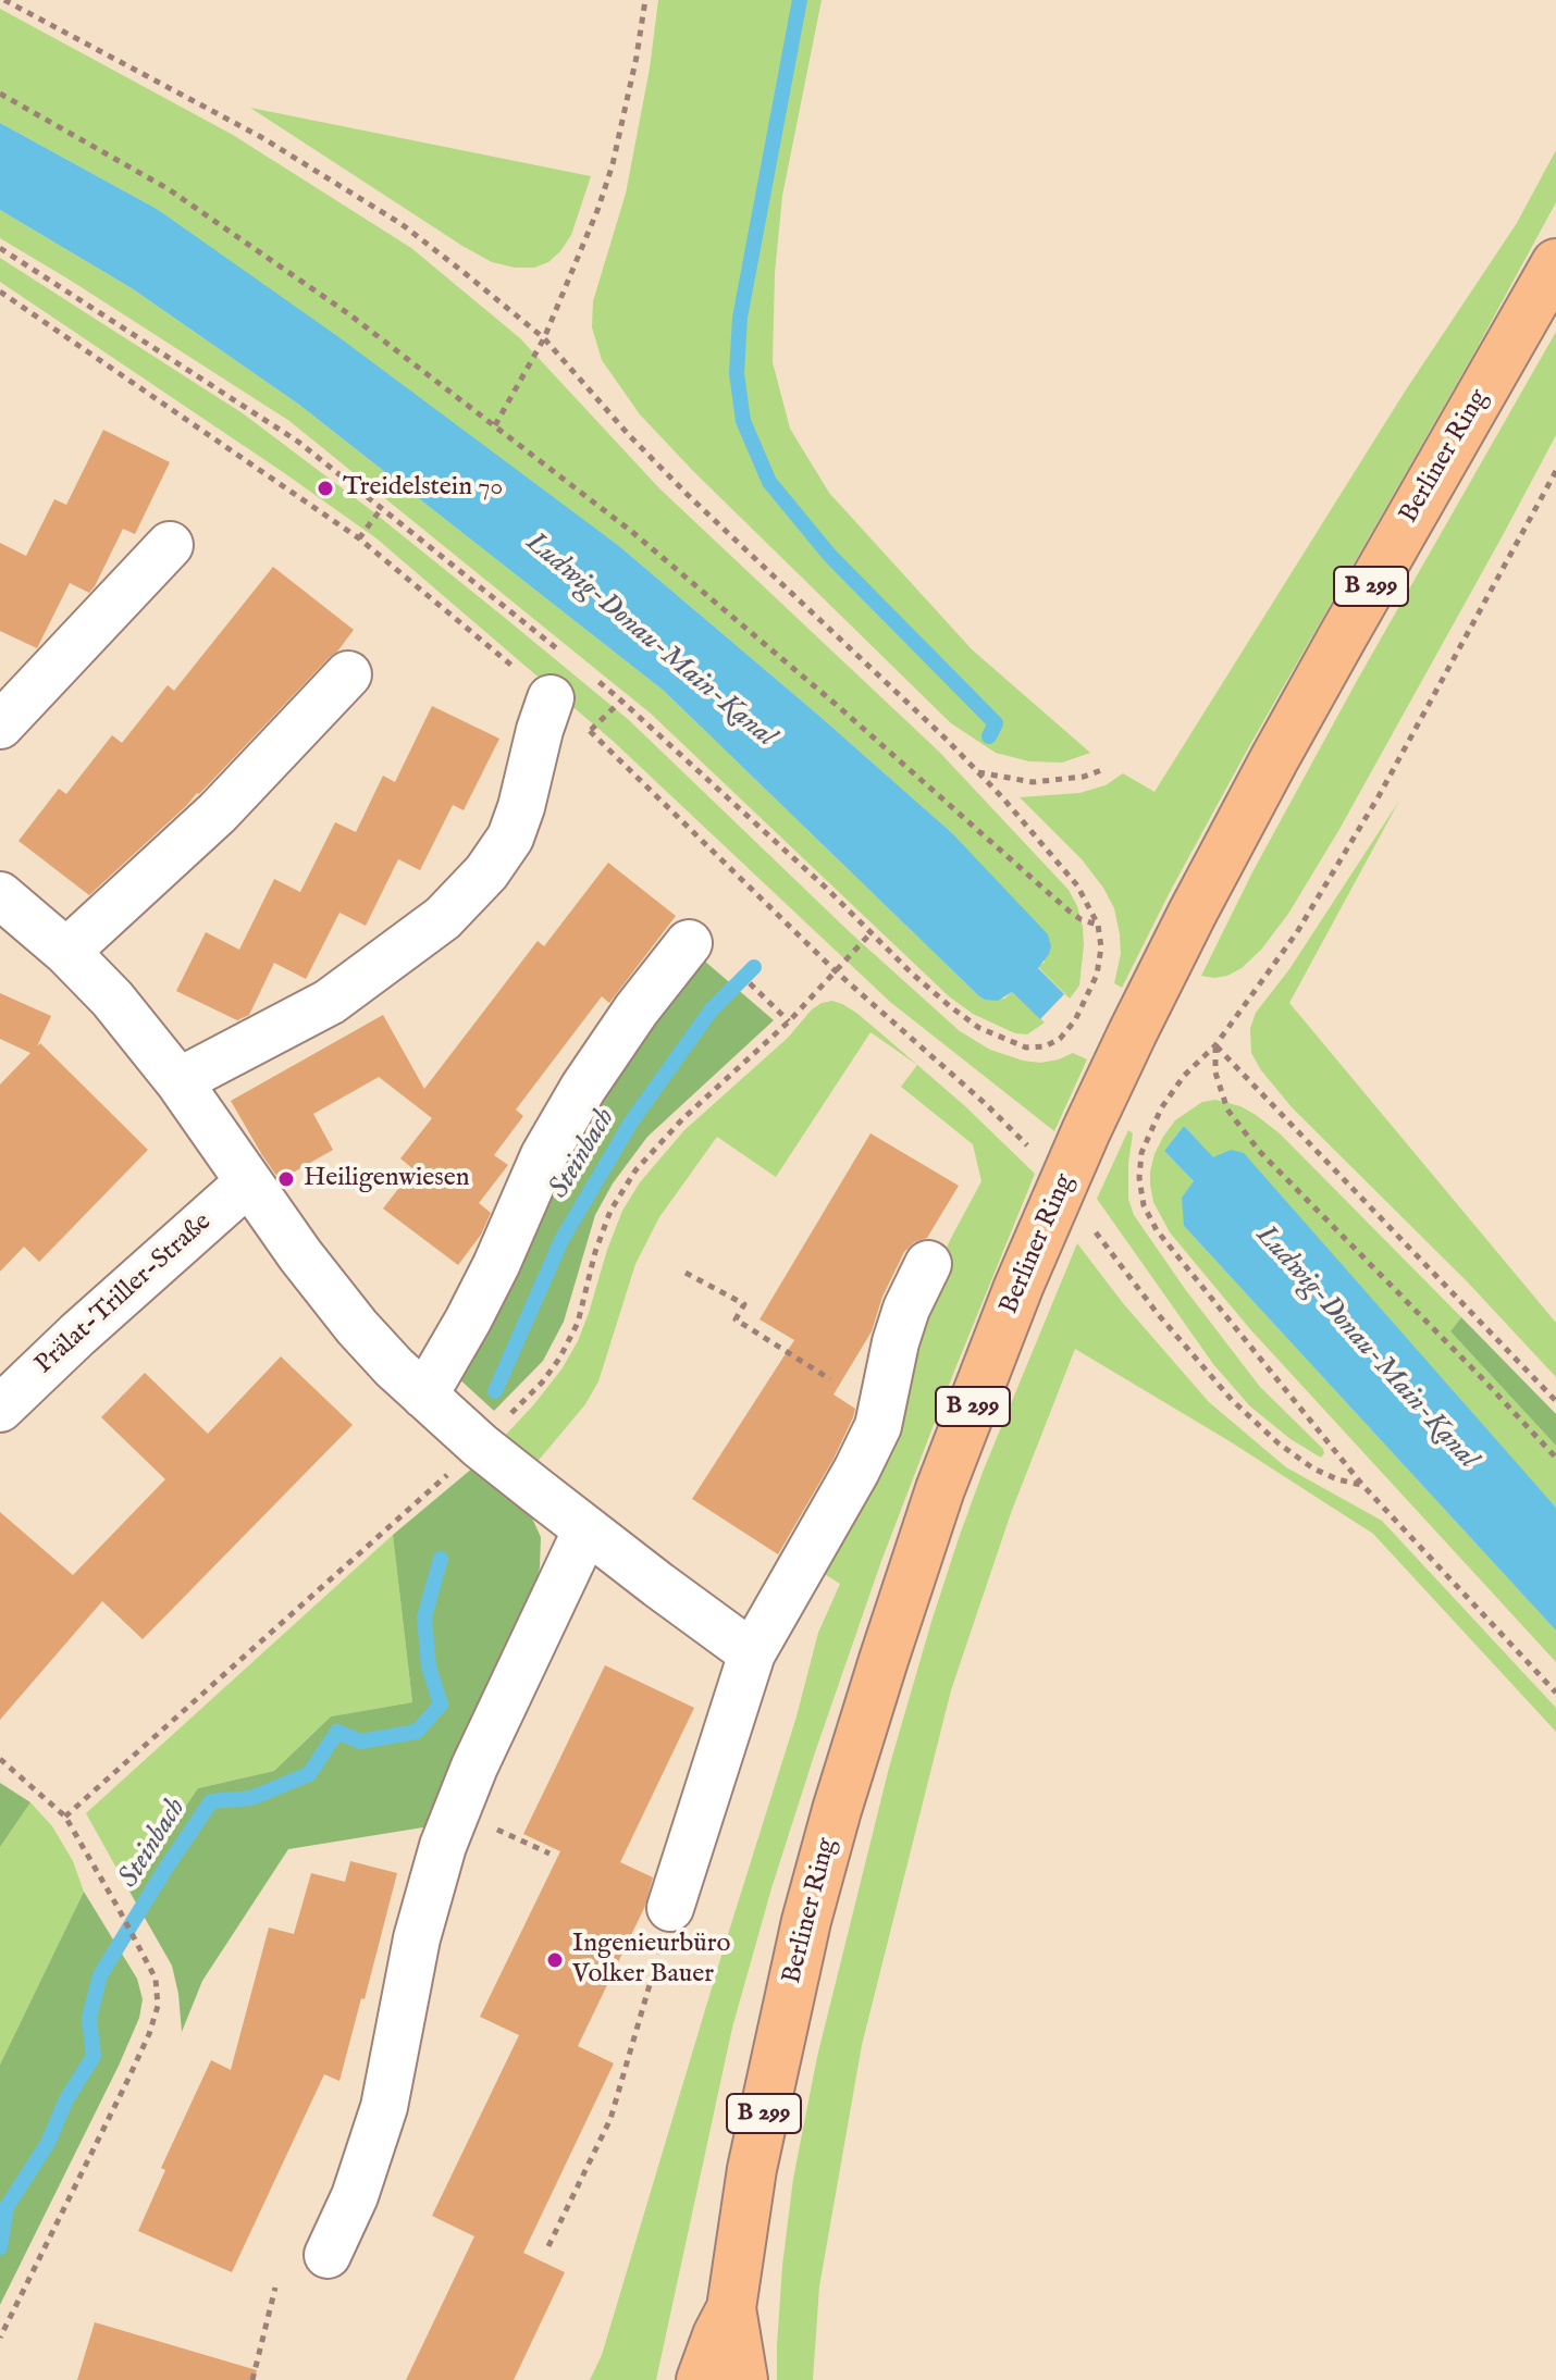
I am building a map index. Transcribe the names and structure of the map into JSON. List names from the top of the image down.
{
  "streets": {
    "main road": ["Berliner Ring", "B 299"],
    "street": ["Prälat-Triller-Straße"]
  },
  "water": ["Ludwig-Donau-Main-Kanal", "Steinbach"],
  "places": ["Treidelstein 70", "Heiligenwiesen", "Ingenieurbüro Volker Bauer"]
}
